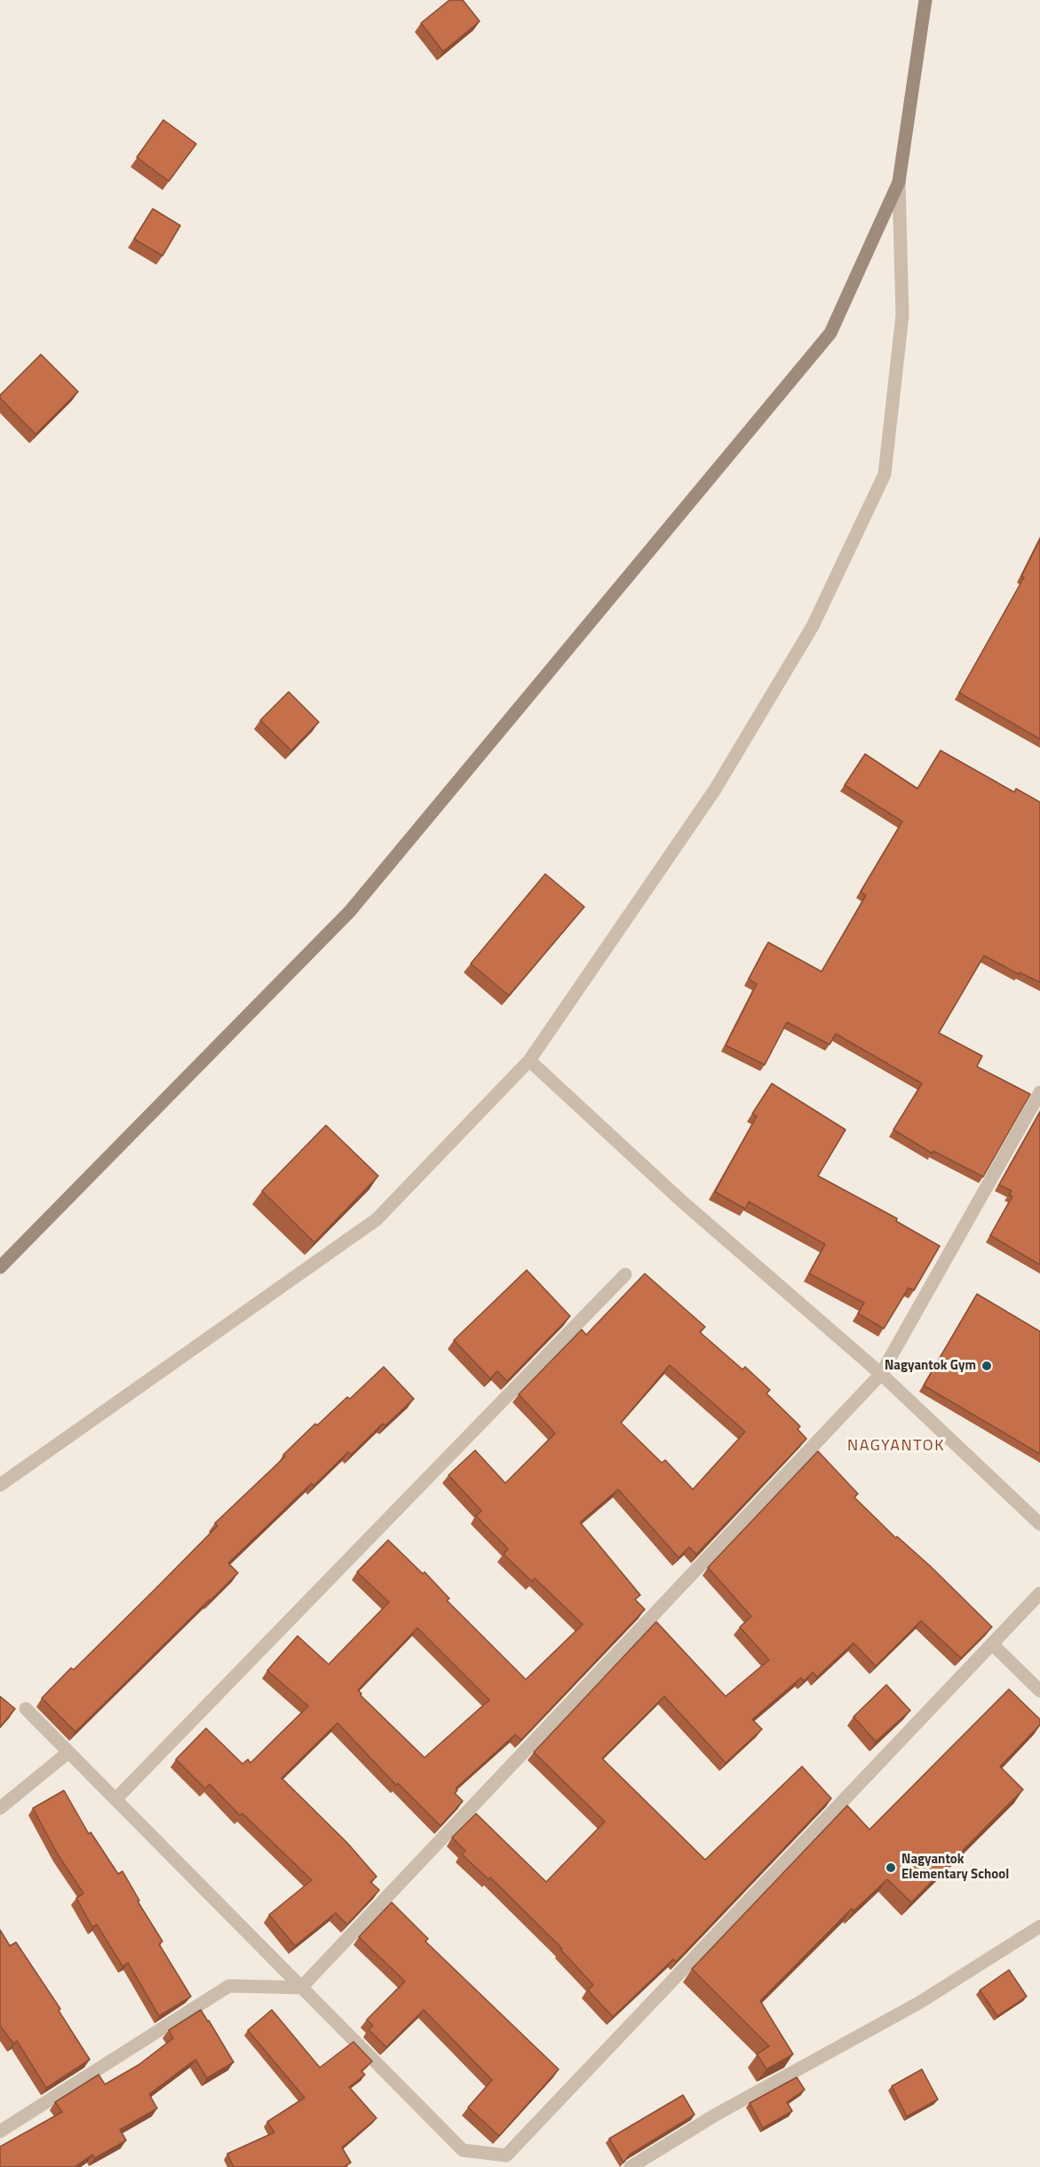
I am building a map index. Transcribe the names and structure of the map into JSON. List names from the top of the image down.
{
  "districts": ["NAGYANTOK"],
  "places": ["Nagyantok Gym", "Nagyantok Elementary School"]
}
